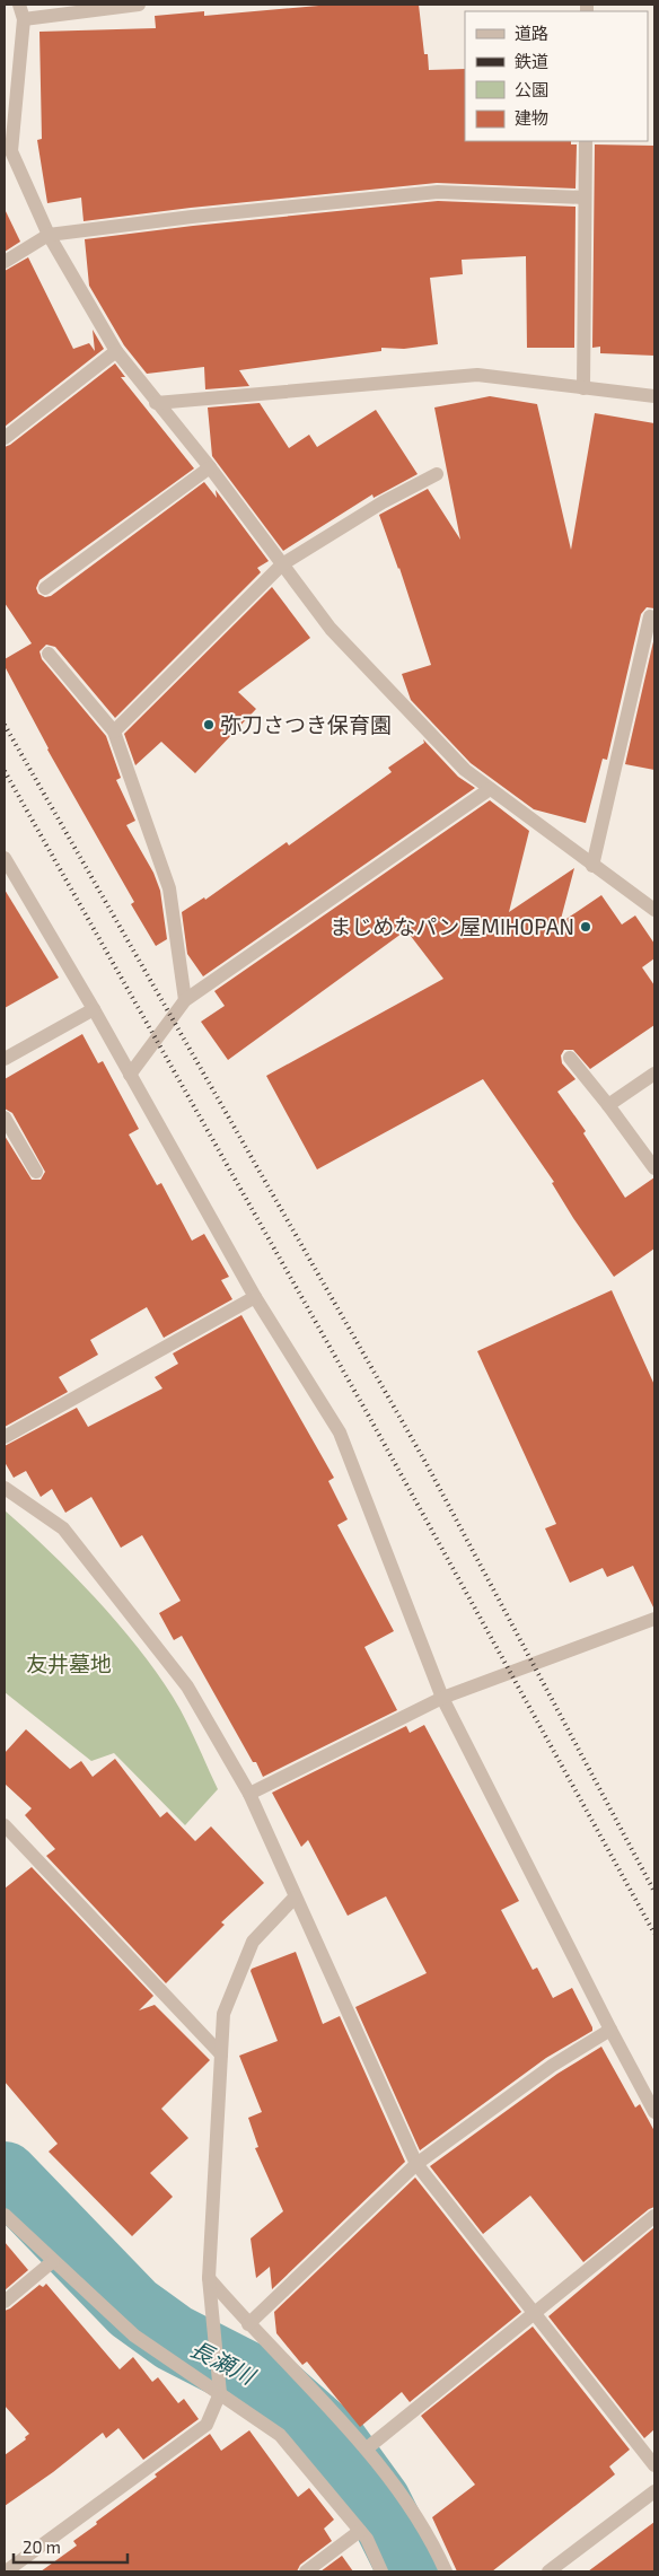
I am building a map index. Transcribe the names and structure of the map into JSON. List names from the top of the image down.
{
  "water": ["長瀬川"],
  "parks": ["友井墓地"],
  "places": ["弥刀さつき保育園", "まじめなパン屋MIHOPAN"],
  "legend": [
    "道路",
    "鉄道",
    "公園",
    "建物"
  ],
  "scale_bar": "20 m"
}
